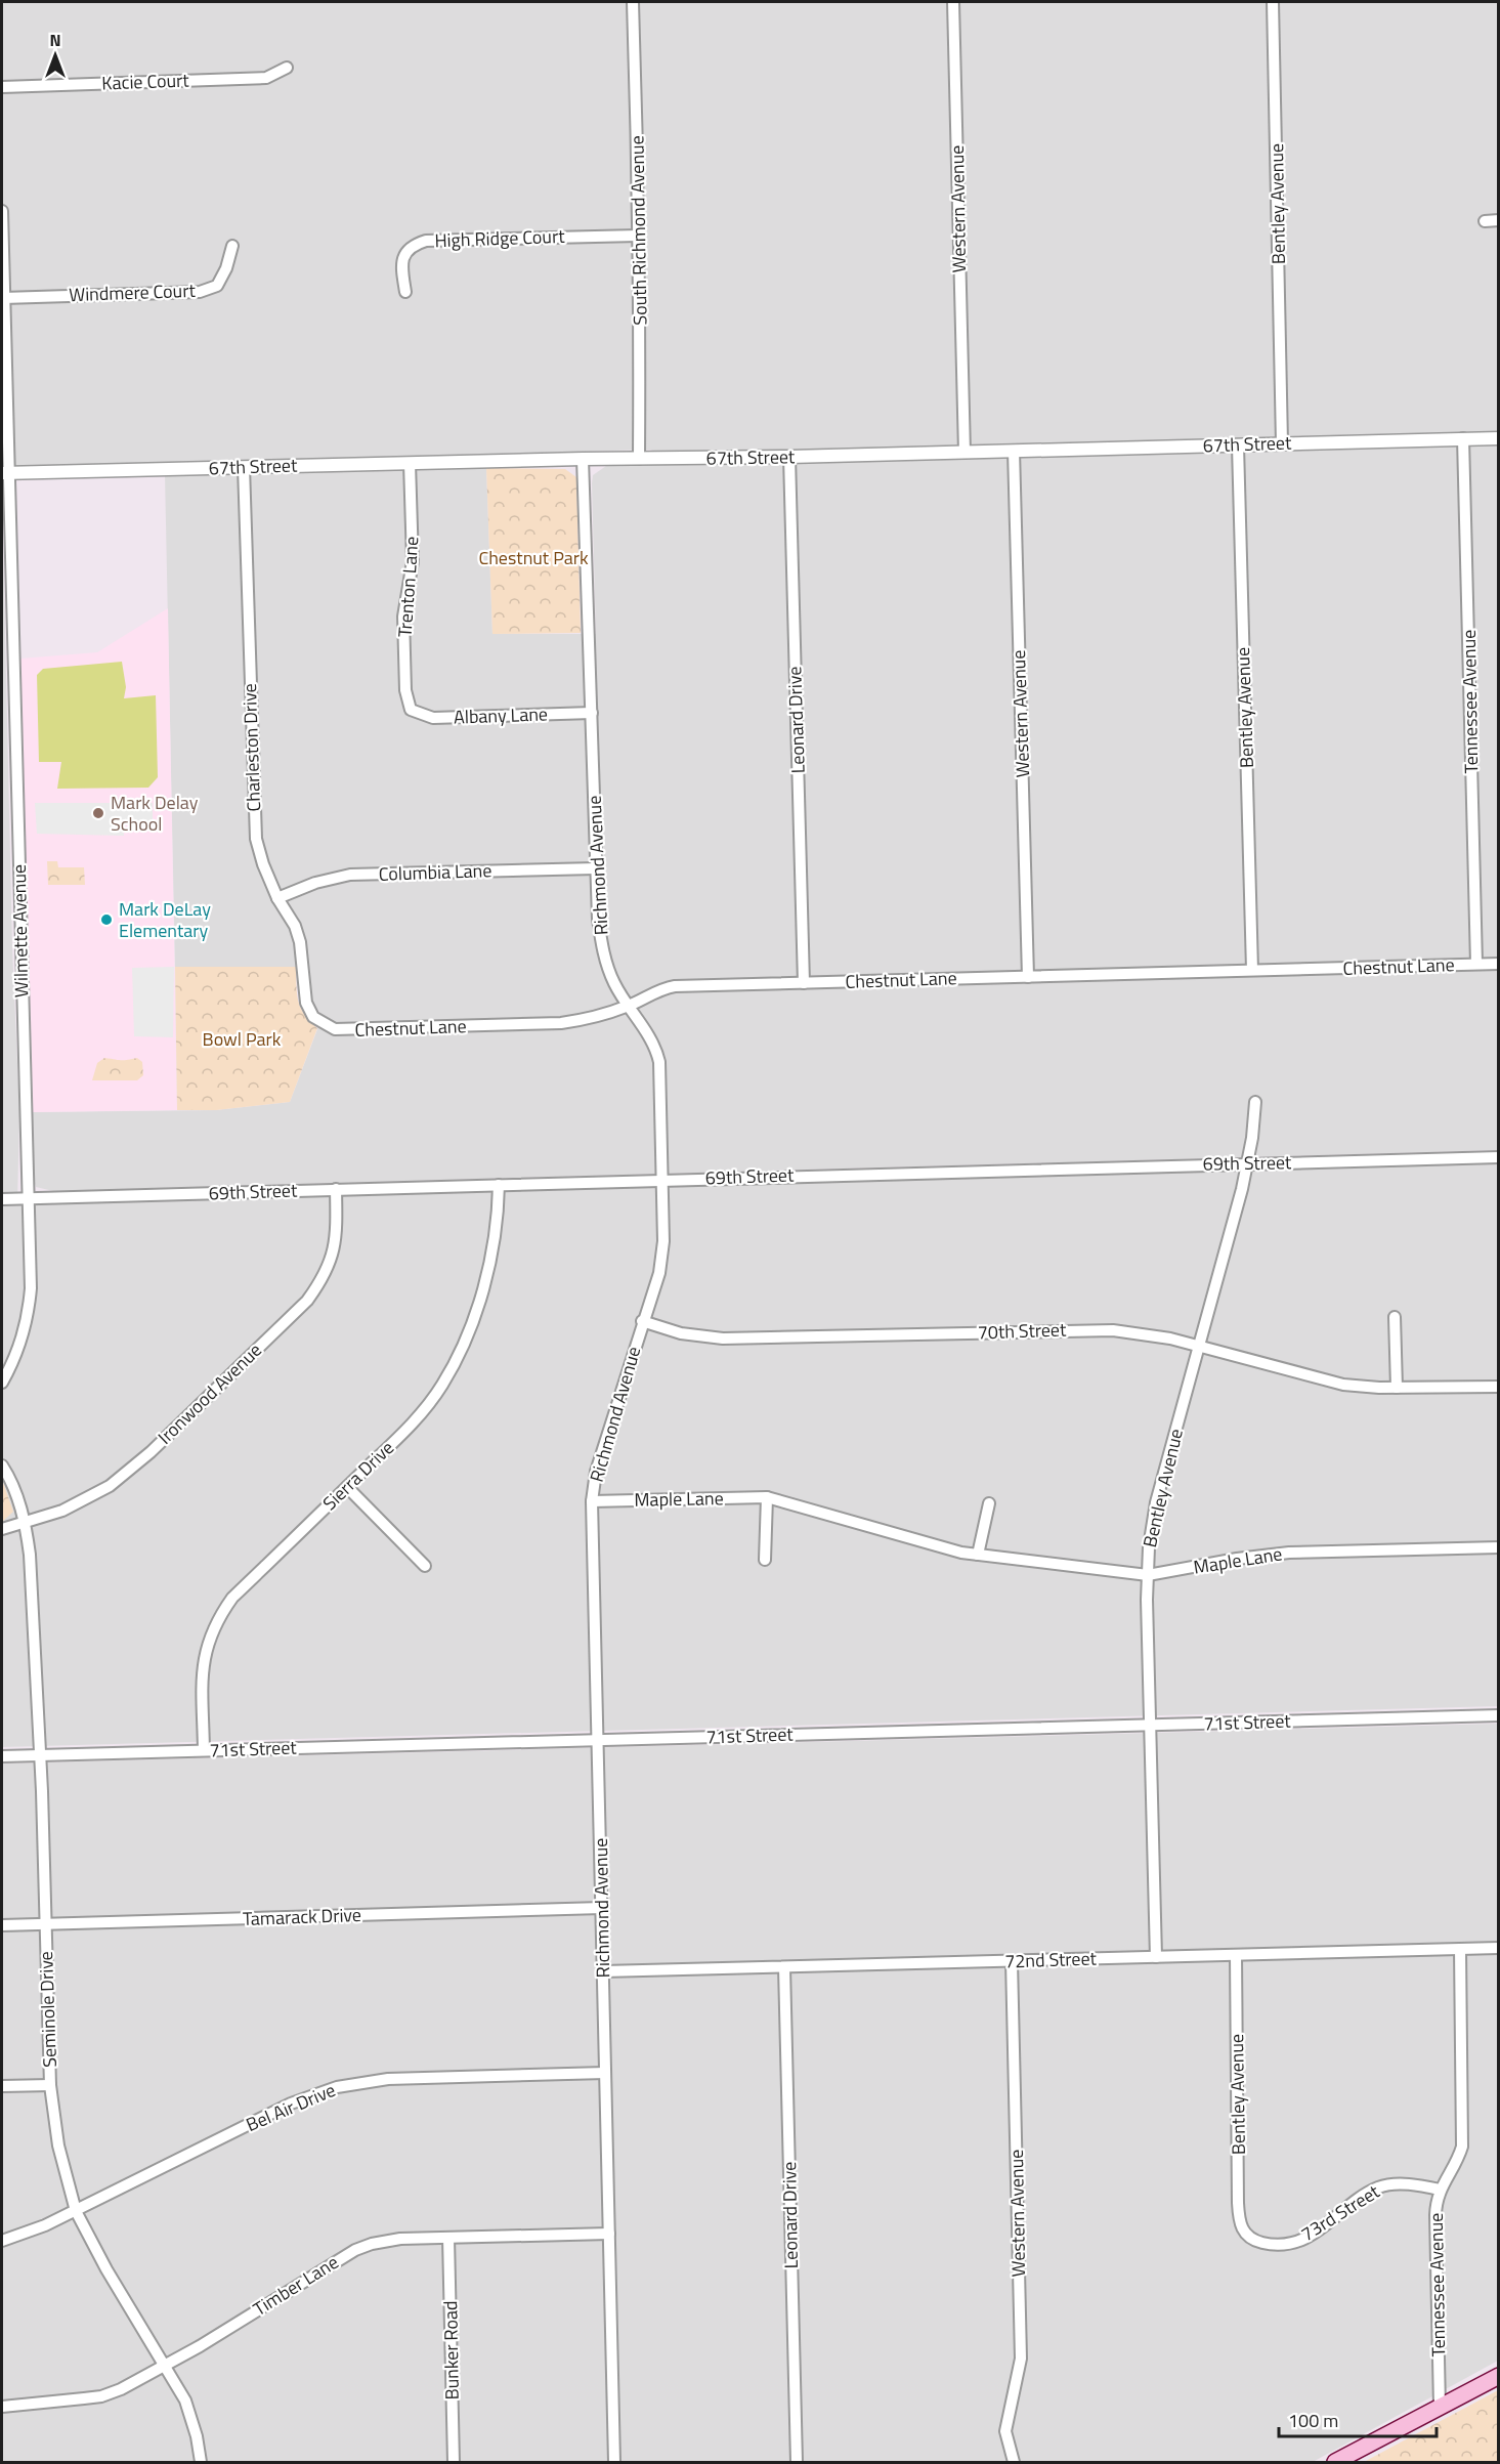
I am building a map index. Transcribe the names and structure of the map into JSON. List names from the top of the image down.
{
  "streets": {
    "street": [
      "Kacie Court",
      "Bentley Avenue",
      "Western Avenue",
      "South Richmond Avenue",
      "High Ridge Court",
      "Windmere Court",
      "67th Street",
      "Trenton Lane",
      "Tennessee Avenue",
      "Albany Lane",
      "Leonard Drive",
      "Charleston Drive",
      "Richmond Avenue",
      "Columbia Lane",
      "Wilmette Avenue",
      "Chestnut Lane",
      "69th Street",
      "70th Street",
      "Ironwood Avenue",
      "Sierra Drive",
      "Maple Lane",
      "71st Street",
      "Tamarack Drive",
      "72nd Street",
      "Seminole Drive",
      "Bel Air Drive",
      "73rd Street",
      "Timber Lane",
      "Bunker Road"
    ]
  },
  "crossings": [
    ["Bentley Avenue", "67th Street"],
    ["Bentley Avenue", "Chestnut Lane"],
    ["Bentley Avenue", "69th Street"],
    ["Bentley Avenue", "70th Street"],
    ["Bentley Avenue", "Maple Lane"],
    ["Bentley Avenue", "71st Street"],
    ["Bentley Avenue", "72nd Street"],
    ["Bentley Avenue", "73rd Street"],
    ["Western Avenue", "67th Street"],
    ["Western Avenue", "Chestnut Lane"],
    ["Western Avenue", "72nd Street"],
    ["South Richmond Avenue", "High Ridge Court"],
    ["South Richmond Avenue", "67th Street"],
    ["Windmere Court", "Wilmette Avenue"],
    ["67th Street", "Trenton Lane"],
    ["67th Street", "Tennessee Avenue"],
    ["67th Street", "Leonard Drive"],
    ["67th Street", "Charleston Drive"],
    ["67th Street", "Richmond Avenue"],
    ["67th Street", "Wilmette Avenue"],
    ["Trenton Lane", "Albany Lane"],
    ["Tennessee Avenue", "Chestnut Lane"],
    ["Tennessee Avenue", "72nd Street"],
    ["Tennessee Avenue", "73rd Street"],
    ["Albany Lane", "Richmond Avenue"],
    ["Leonard Drive", "Chestnut Lane"],
    ["Leonard Drive", "72nd Street"],
    ["Charleston Drive", "Columbia Lane"],
    ["Charleston Drive", "Chestnut Lane"],
    ["Richmond Avenue", "Columbia Lane"],
    ["Richmond Avenue", "Chestnut Lane"],
    ["Richmond Avenue", "69th Street"],
    ["Richmond Avenue", "70th Street"],
    ["Richmond Avenue", "Maple Lane"],
    ["Richmond Avenue", "71st Street"],
    ["Richmond Avenue", "Tamarack Drive"],
    ["Richmond Avenue", "72nd Street"],
    ["Richmond Avenue", "Bel Air Drive"],
    ["Richmond Avenue", "Timber Lane"],
    ["Wilmette Avenue", "69th Street"],
    ["69th Street", "Ironwood Avenue"],
    ["69th Street", "Sierra Drive"],
    ["Ironwood Avenue", "Seminole Drive"],
    ["Sierra Drive", "71st Street"],
    ["71st Street", "Seminole Drive"],
    ["Tamarack Drive", "Seminole Drive"],
    ["Seminole Drive", "Bel Air Drive"],
    ["Seminole Drive", "Timber Lane"],
    ["Timber Lane", "Bunker Road"]
  ],
  "parks": ["Chestnut Park", "Bowl Park"],
  "places": ["Mark Delay School", "Mark DeLay Elementary"],
  "scale_bar": "100 m",
  "north": "top"
}
